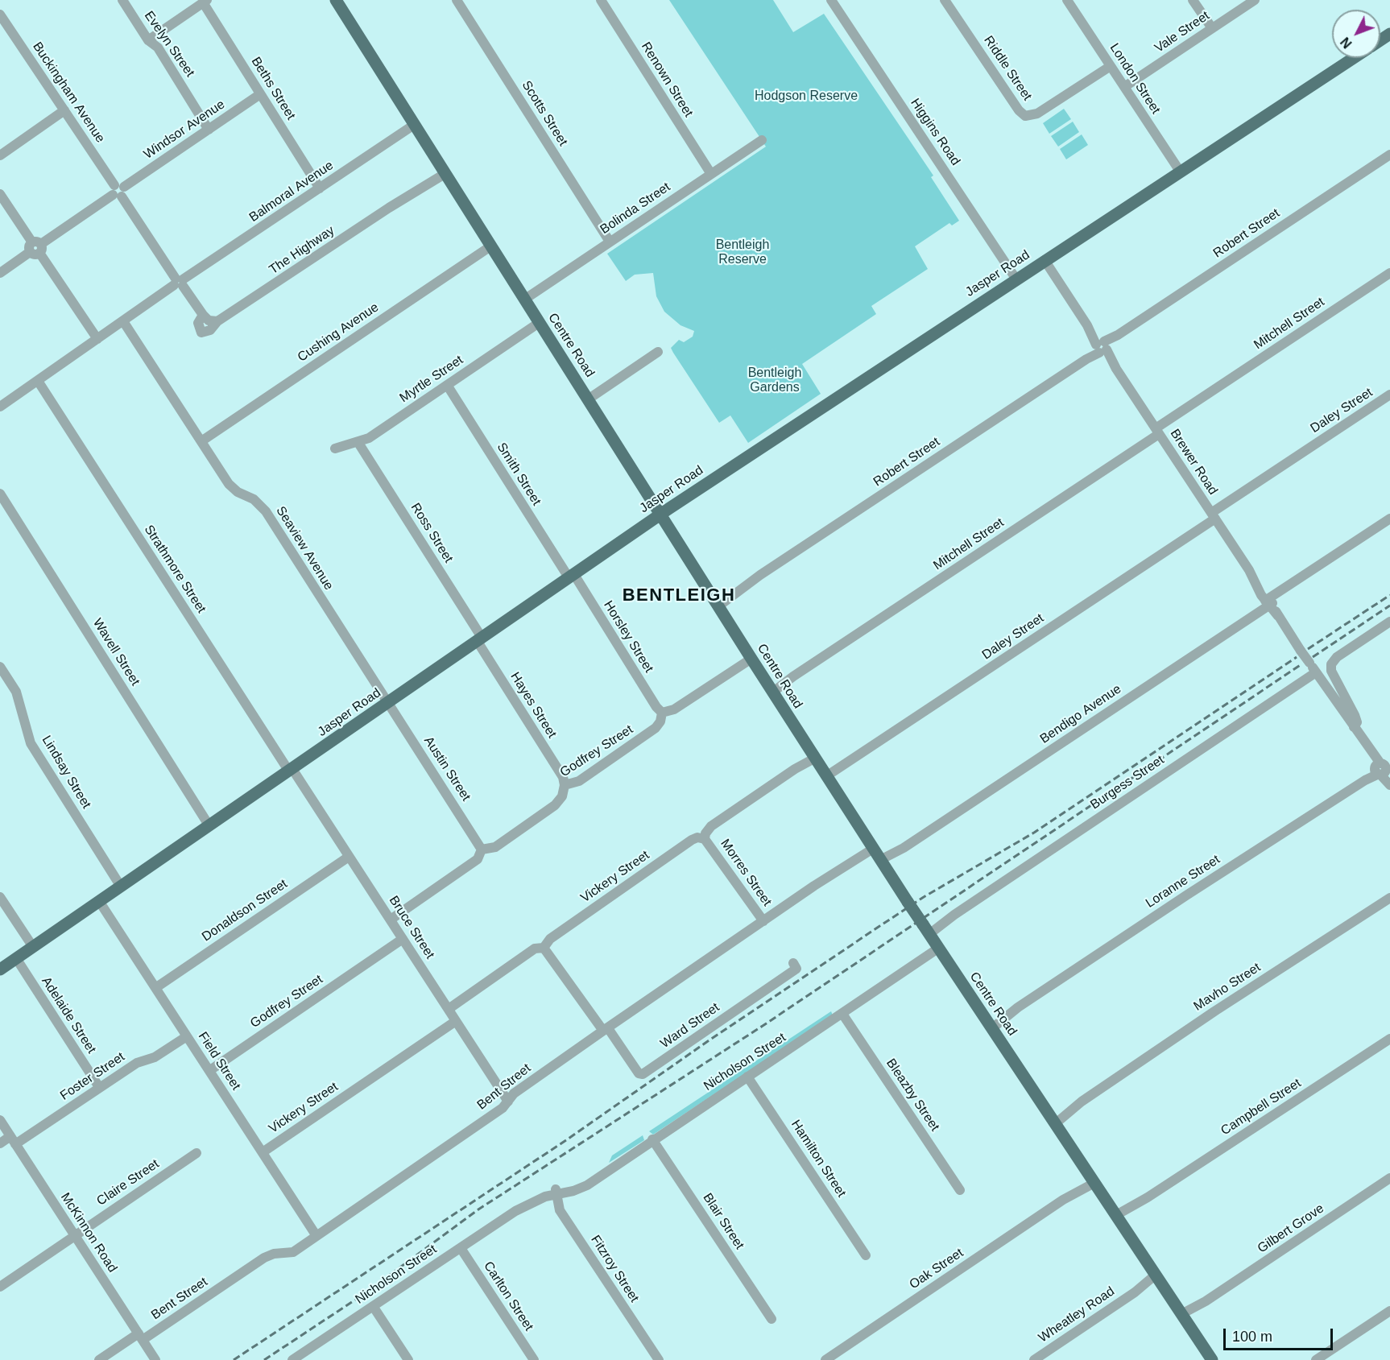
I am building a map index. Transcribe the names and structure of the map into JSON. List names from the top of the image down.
{
  "streets": {
    "main road": ["Jasper Road", "Centre Road"],
    "street": [
      "Vale Street",
      "Evelyn Street",
      "Riddle Street",
      "London Street",
      "Renown Street",
      "Beths Street",
      "Buckingham Avenue",
      "Scotts Street",
      "Windsor Avenue",
      "Higgins Road",
      "Balmoral Avenue",
      "Bolinda Street",
      "Robert Street",
      "The Highway",
      "Mitchell Street",
      "Cushing Avenue",
      "Myrtle Street",
      "Daley Street",
      "Brewer Road",
      "Smith Street",
      "Ross Street",
      "Seaview Avenue",
      "Strathmore Street",
      "Horsley Street",
      "Wavell Street",
      "Hayes Street",
      "Bendigo Avenue",
      "Godfrey Street",
      "Austin Street",
      "Lindsay Street",
      "Burgess Street",
      "Morres Street",
      "Vickery Street",
      "Loranne Street",
      "Donaldson Street",
      "Bruce Street",
      "Mavho Street",
      "Adelaide Street",
      "Ward Street",
      "Field Street",
      "Nicholson Street",
      "Foster Street",
      "Bent Street",
      "Bleazby Street",
      "Campbell Street",
      "Hamilton Street",
      "Claire Street",
      "Blair Street",
      "Gilbert Grove",
      "McKinnon Road",
      "Fitzroy Street",
      "Oak Street",
      "Carlton Street",
      "Wheatley Road"
    ]
  },
  "crossings": [
    ["Vale Street", "London Street"],
    ["Evelyn Street", "Windsor Avenue"],
    ["Riddle Street", "London Street"],
    ["London Street", "Jasper Road"],
    ["Renown Street", "Bolinda Street"],
    ["Beths Street", "Windsor Avenue"],
    ["Beths Street", "Balmoral Avenue"],
    ["Buckingham Avenue", "Windsor Avenue"],
    ["Buckingham Avenue", "Balmoral Avenue"],
    ["Scotts Street", "Bolinda Street"],
    ["Higgins Road", "Jasper Road"],
    ["Balmoral Avenue", "Centre Road"],
    ["Balmoral Avenue", "Seaview Avenue"],
    ["Balmoral Avenue", "Strathmore Street"],
    ["Bolinda Street", "Centre Road"],
    ["Robert Street", "Centre Road"],
    ["Robert Street", "Brewer Road"],
    ["The Highway", "Centre Road"],
    ["Jasper Road", "Centre Road"],
    ["Jasper Road", "Brewer Road"],
    ["Jasper Road", "Smith Street"],
    ["Jasper Road", "Ross Street"],
    ["Jasper Road", "Seaview Avenue"],
    ["Jasper Road", "Strathmore Street"],
    ["Jasper Road", "Horsley Street"],
    ["Jasper Road", "Wavell Street"],
    ["Jasper Road", "Hayes Street"],
    ["Jasper Road", "Austin Street"],
    ["Jasper Road", "Lindsay Street"],
    ["Jasper Road", "Bruce Street"],
    ["Jasper Road", "Adelaide Street"],
    ["Jasper Road", "Field Street"],
    ["Mitchell Street", "Centre Road"],
    ["Mitchell Street", "Brewer Road"],
    ["Cushing Avenue", "Centre Road"],
    ["Cushing Avenue", "Seaview Avenue"],
    ["Centre Road", "Myrtle Street"],
    ["Centre Road", "Daley Street"],
    ["Centre Road", "Bendigo Avenue"],
    ["Centre Road", "Burgess Street"],
    ["Centre Road", "Loranne Street"],
    ["Centre Road", "Mavho Street"],
    ["Centre Road", "Nicholson Street"],
    ["Centre Road", "Bent Street"],
    ["Centre Road", "Campbell Street"],
    ["Centre Road", "Gilbert Grove"],
    ["Centre Road", "Oak Street"],
    ["Centre Road", "Wheatley Road"],
    ["Myrtle Street", "Smith Street"],
    ["Myrtle Street", "Ross Street"],
    ["Daley Street", "Brewer Road"],
    ["Brewer Road", "Bendigo Avenue"],
    ["Brewer Road", "Burgess Street"],
    ["Brewer Road", "Loranne Street"],
    ["Smith Street", "Horsley Street"],
    ["Ross Street", "Hayes Street"],
    ["Seaview Avenue", "Austin Street"],
    ["Strathmore Street", "Bruce Street"],
    ["Horsley Street", "Godfrey Street"],
    ["Hayes Street", "Godfrey Street"],
    ["Godfrey Street", "Austin Street"],
    ["Godfrey Street", "Bruce Street"],
    ["Godfrey Street", "Field Street"],
    ["Morres Street", "Vickery Street"],
    ["Morres Street", "Bent Street"],
    ["Vickery Street", "Bruce Street"],
    ["Vickery Street", "Ward Street"],
    ["Vickery Street", "Field Street"],
    ["Donaldson Street", "Bruce Street"],
    ["Donaldson Street", "Field Street"],
    ["Bruce Street", "Bent Street"],
    ["Adelaide Street", "Foster Street"],
    ["Ward Street", "Bent Street"],
    ["Field Street", "Foster Street"],
    ["Field Street", "Bent Street"],
    ["Nicholson Street", "Bleazby Street"],
    ["Nicholson Street", "Hamilton Street"],
    ["Nicholson Street", "Blair Street"],
    ["Nicholson Street", "Fitzroy Street"],
    ["Nicholson Street", "Carlton Street"],
    ["Foster Street", "McKinnon Road"],
    ["Bent Street", "McKinnon Road"],
    ["Claire Street", "McKinnon Road"]
  ],
  "districts": ["BENTLEIGH"],
  "parks": ["Hodgson Reserve", "Bentleigh Reserve", "Bentleigh Gardens"],
  "scale_bar": "100 m",
  "north": "bottom left"
}
